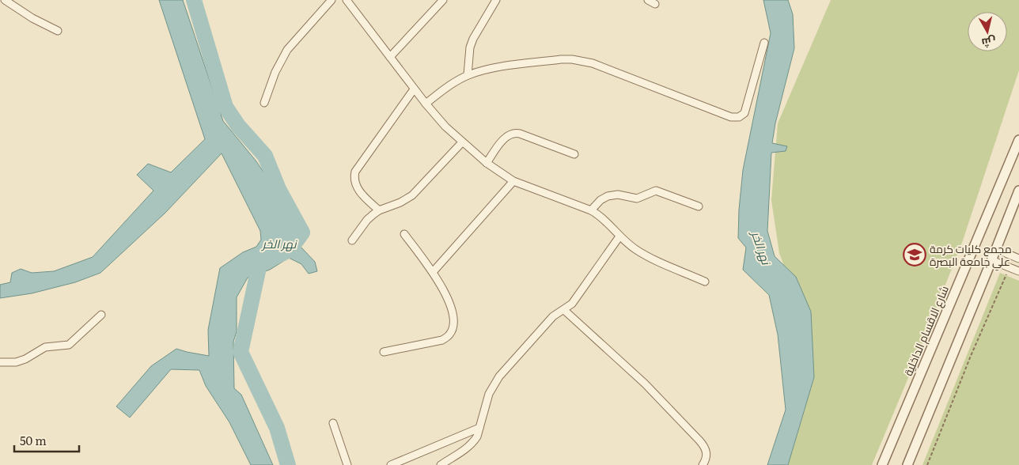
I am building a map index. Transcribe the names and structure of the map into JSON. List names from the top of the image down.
{
  "streets": {
    "street": ["شارع الاقسام الداخلية"]
  },
  "water": ["نهر الخر"],
  "places": {
    "school or university": ["مجمع كليات كرمة علي جامعة البصرة"]
  },
  "scale_bar": "50 m",
  "north": "bottom"
}
